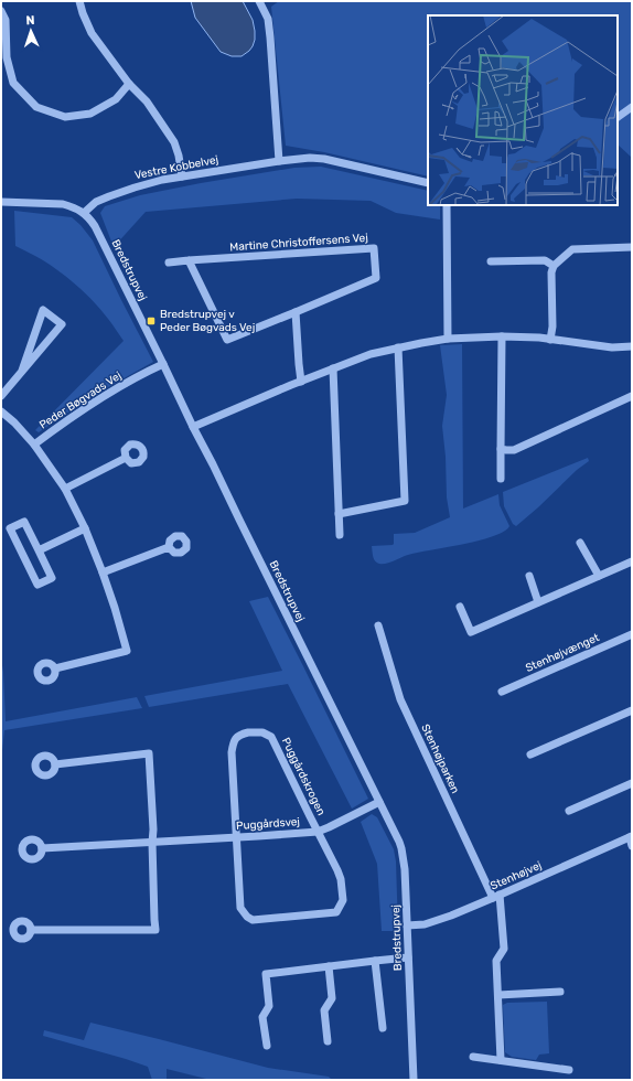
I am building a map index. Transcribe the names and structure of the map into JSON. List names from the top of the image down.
{
  "streets": {
    "street": [
      "Vestre Kobbelvej",
      "Martine Christoffersens Vej",
      "Bredstrupvej",
      "Peder Bøgvads Vej",
      "Stenhøjvænget",
      "Stenhøjparken",
      "Puggårdskrogen",
      "Puggårdsvej",
      "Stenhøjvej"
    ]
  },
  "crossings": [
    ["Vestre Kobbelvej", "Bredstrupvej"],
    ["Bredstrupvej", "Peder Bøgvads Vej"],
    ["Bredstrupvej", "Puggårdsvej"],
    ["Bredstrupvej", "Stenhøjvej"],
    ["Stenhøjparken", "Stenhøjvej"],
    ["Puggårdskrogen", "Puggårdsvej"]
  ],
  "places": {
    "transit": ["Bredstrupvej v Peder Bøgvads Vej"]
  },
  "north": "top"
}
